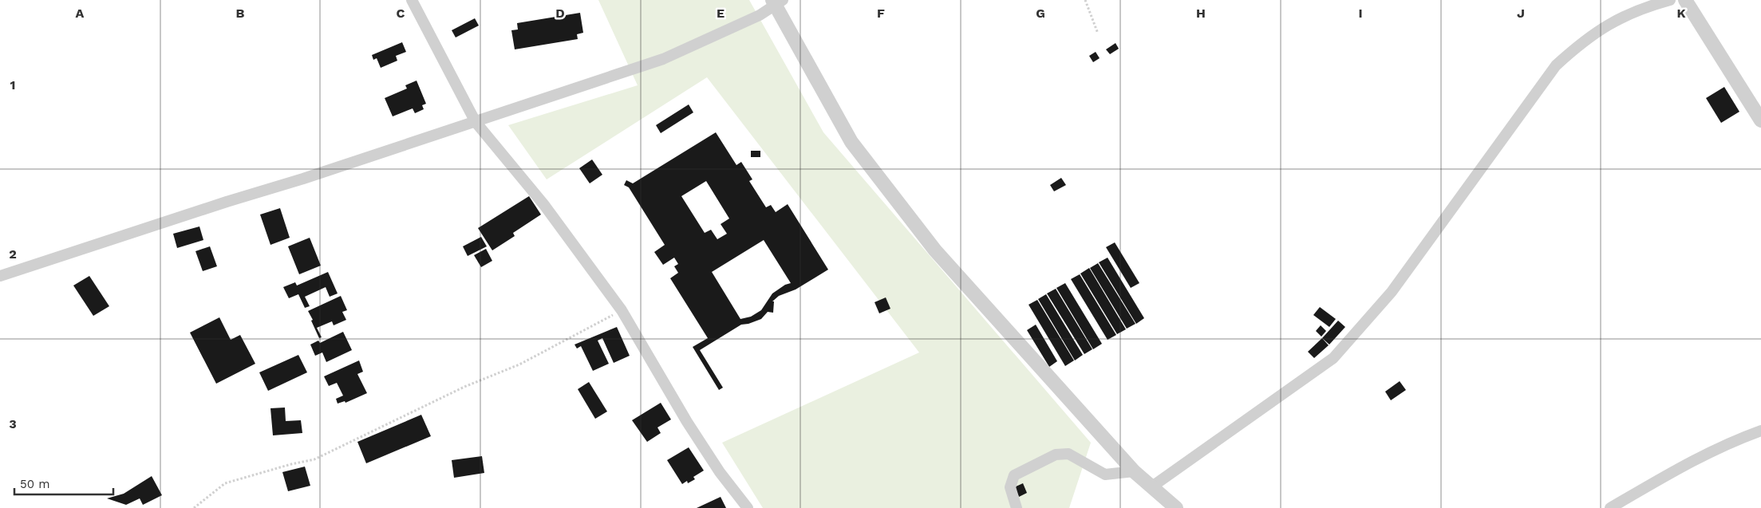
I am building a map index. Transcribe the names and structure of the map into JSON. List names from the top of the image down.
{
  "scale_bar": "50 m",
  "grid": {
    "columns": [
      "A",
      "B",
      "C",
      "D",
      "E",
      "F",
      "G",
      "H",
      "I",
      "J",
      "K"
    ],
    "rows": ["1", "2", "3"]
  }
}
